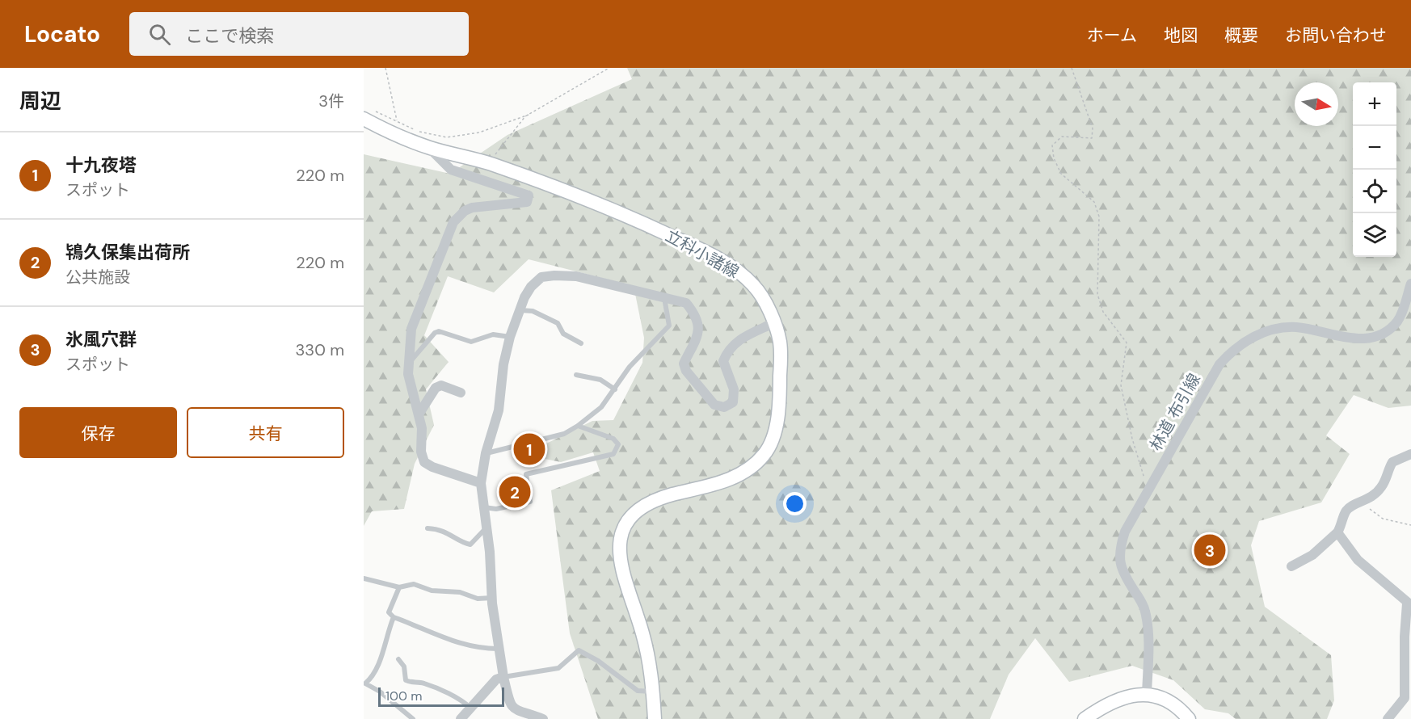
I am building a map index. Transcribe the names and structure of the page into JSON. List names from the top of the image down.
{
  "streets": {
    "main road": ["立科小諸線"],
    "street": ["林道 布引線"]
  },
  "scale_bar": "100 m",
  "north": "right",
  "page": {
    "header": "Locato",
    "search": "ここで検索",
    "nav": [
      "ホーム",
      "地図",
      "概要",
      "お問い合わせ"
    ],
    "heading": ["周辺", "3件"],
    "map_buttons": ["+", "−"],
    "list": [
      {
        "mark": "1",
        "name": "十九夜塔",
        "note": "スポット",
        "value": "220 m"
      },
      {
        "mark": "2",
        "name": "鴇久保集出荷所",
        "note": "公共施設",
        "value": "220 m"
      },
      {
        "mark": "3",
        "name": "氷風穴群",
        "note": "スポット",
        "value": "330 m"
      }
    ],
    "buttons": ["保存", "共有"],
    "pins": ["1", "2", "3"],
    "scale": "100 m"
  }
}
